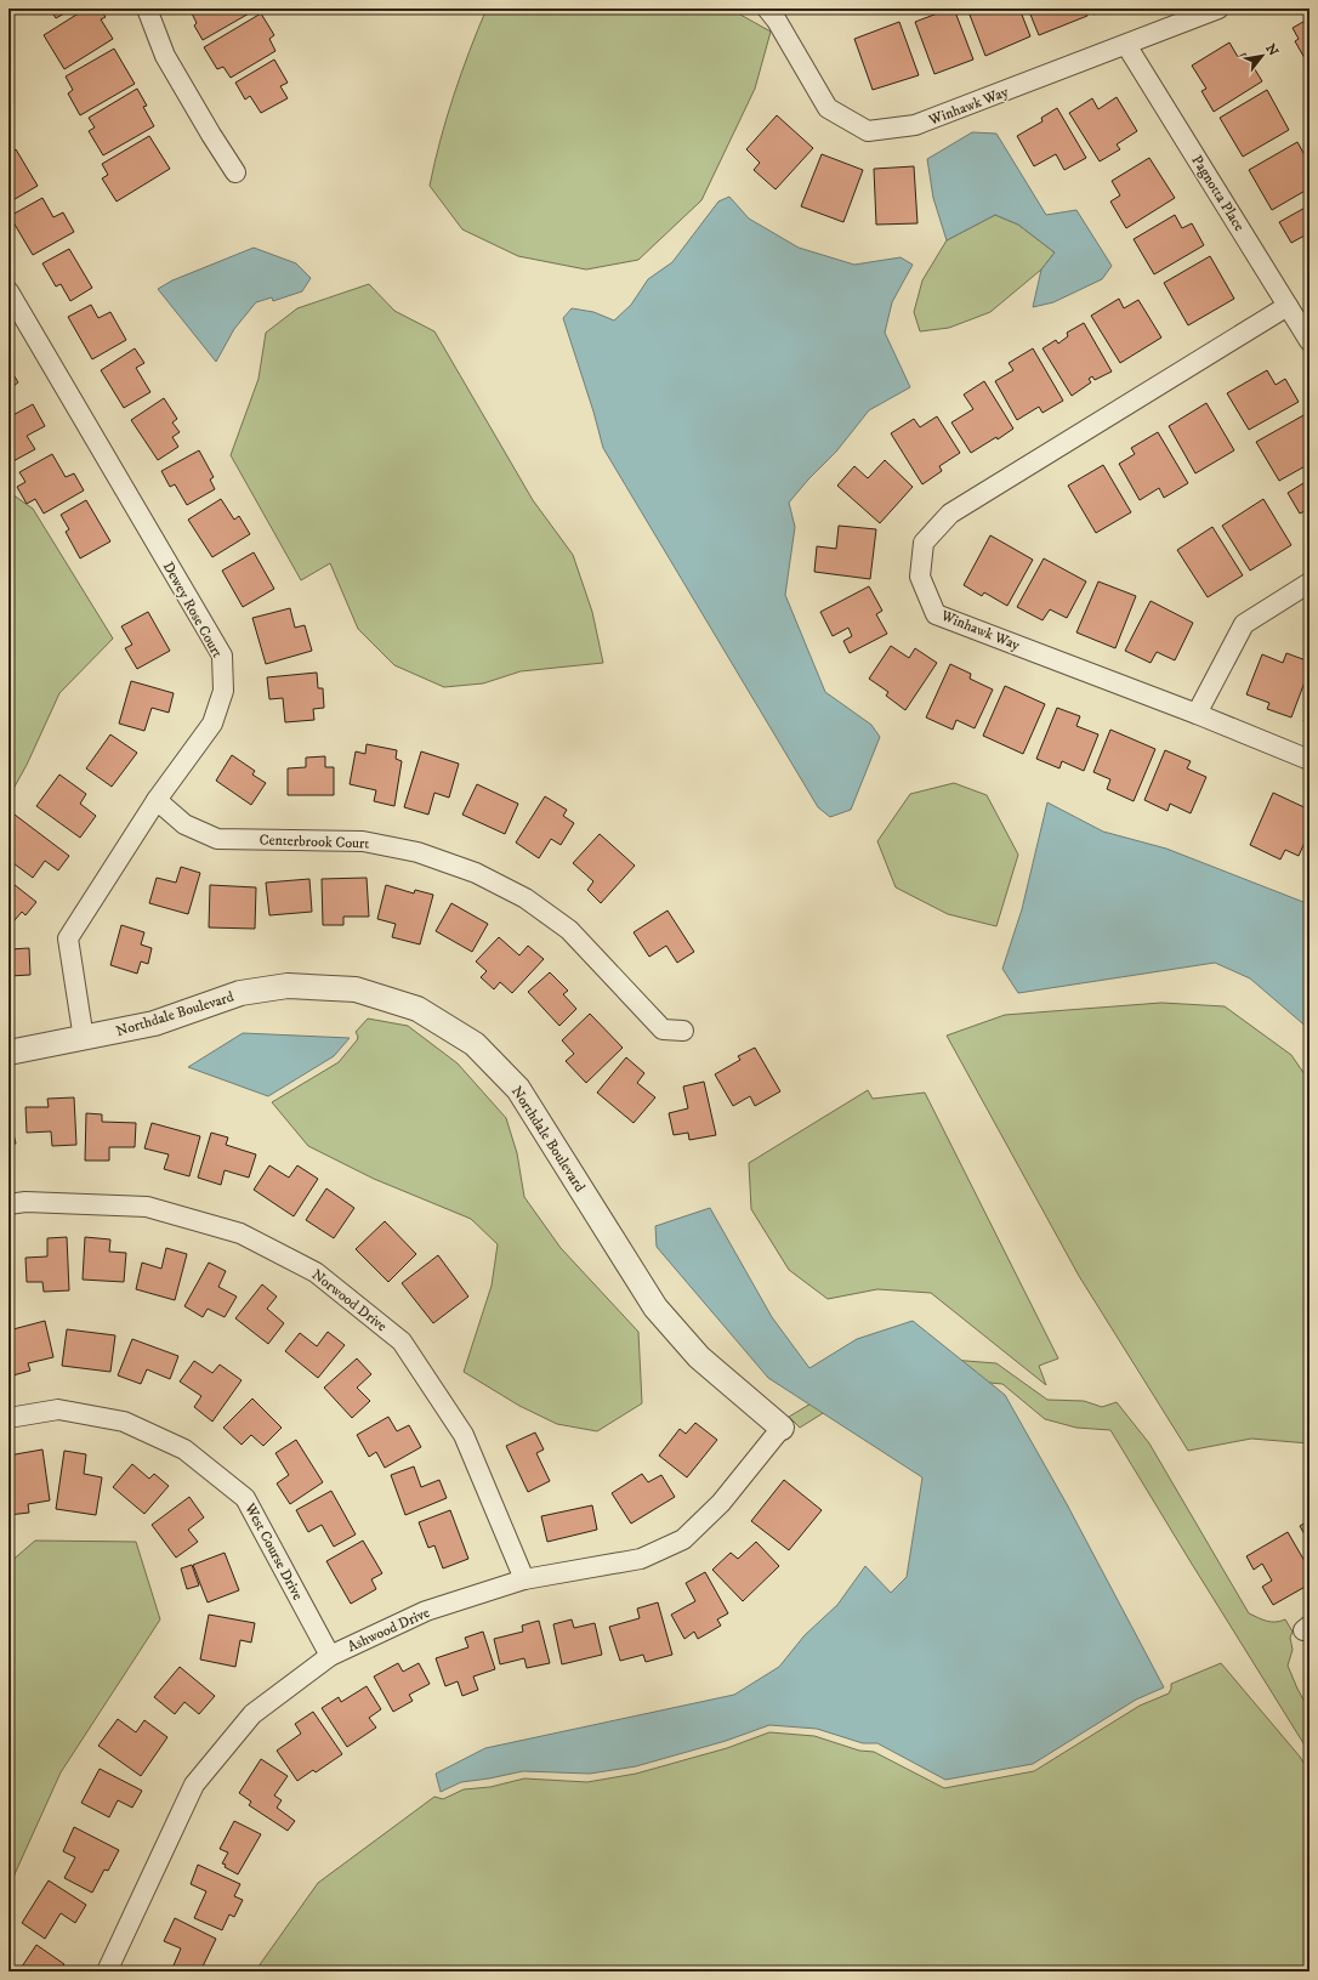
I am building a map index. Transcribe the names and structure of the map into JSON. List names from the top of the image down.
{
  "streets": {
    "street": [
      "Winhawk Way",
      "Pagnotta Place",
      "Dewey Rose Court",
      "Centerbrook Court",
      "Northdale Boulevard",
      "Norwood Drive",
      "West Course Drive",
      "Ashwood Drive"
    ]
  },
  "crossings": [
    ["Winhawk Way", "Pagnotta Place"],
    ["Dewey Rose Court", "Centerbrook Court"],
    ["Dewey Rose Court", "Northdale Boulevard"],
    ["Northdale Boulevard", "Ashwood Drive"],
    ["Norwood Drive", "Ashwood Drive"],
    ["West Course Drive", "Ashwood Drive"]
  ],
  "north": "top right"
}
